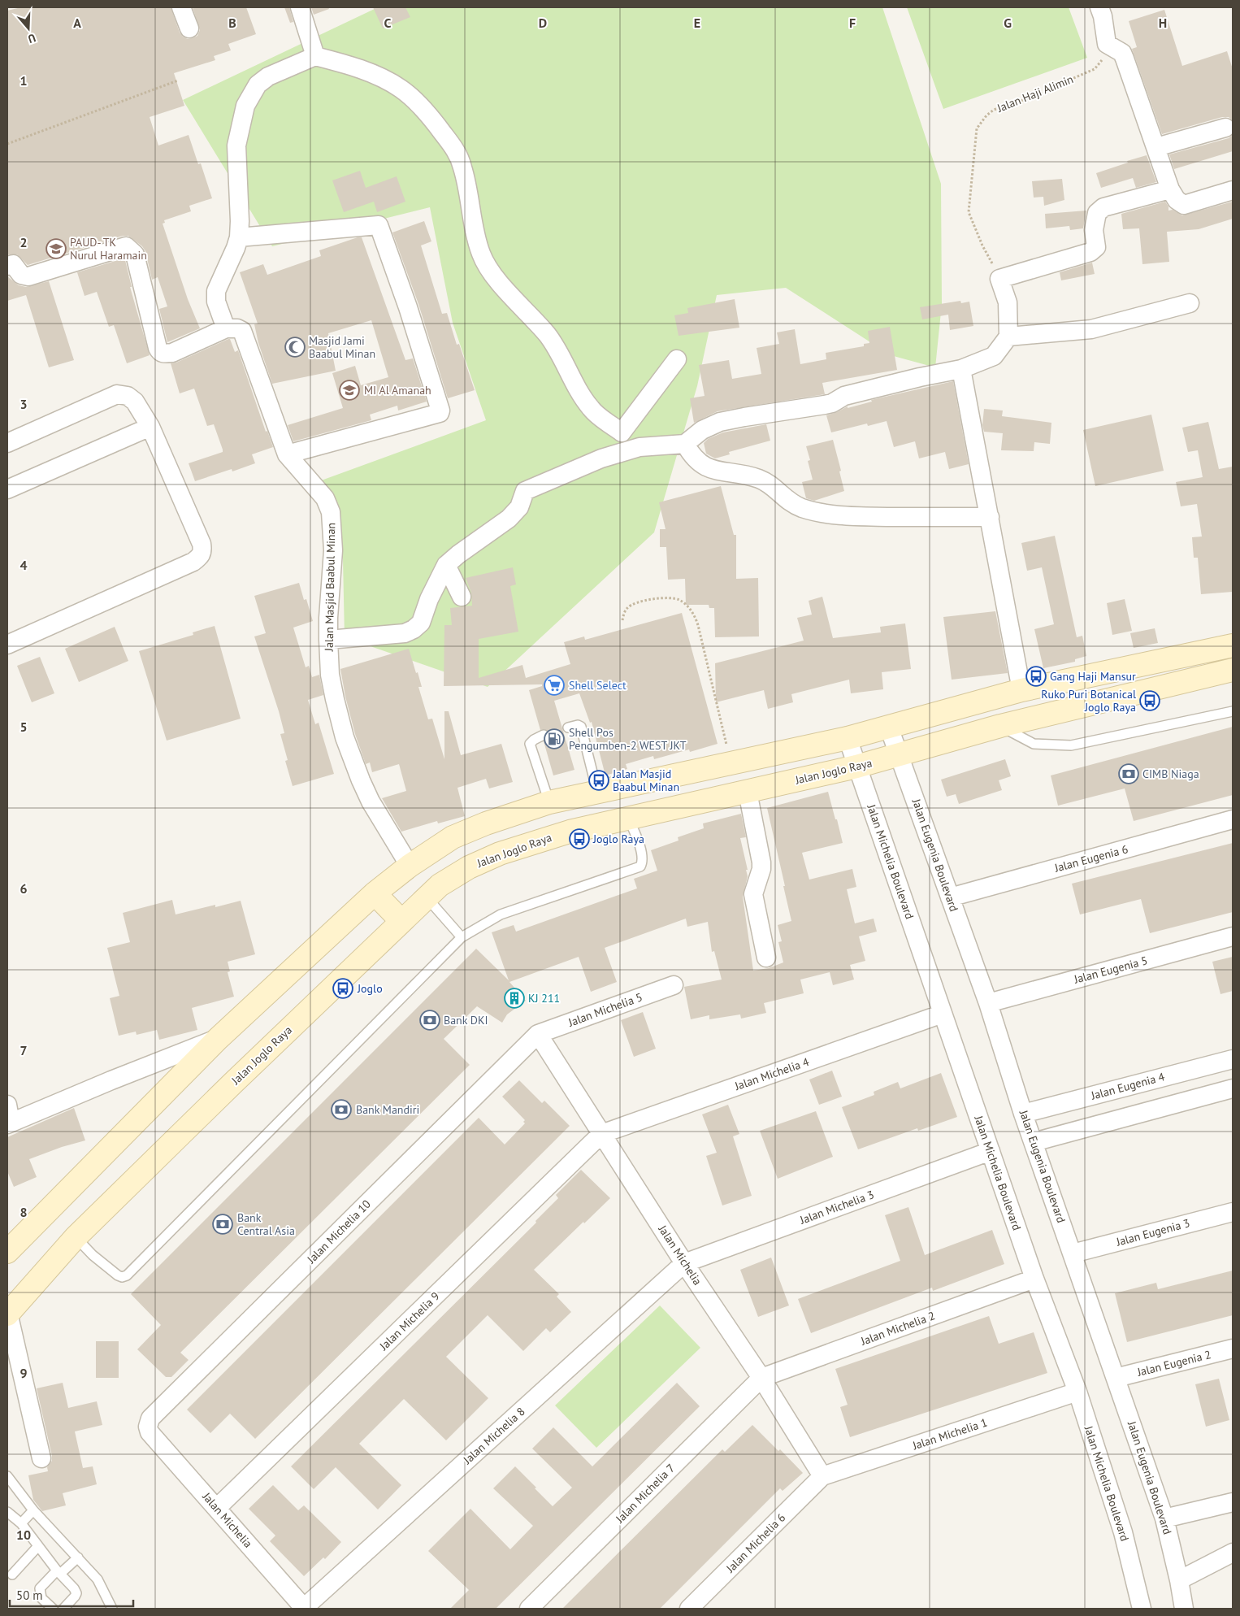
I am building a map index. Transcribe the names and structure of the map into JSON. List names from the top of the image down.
{
  "streets": {
    "main road": ["Jalan Joglo Raya"],
    "street": [
      "Jalan Masjid Baabul Minan",
      "Jalan Eugenia Boulevard",
      "Jalan Eugenia 6",
      "Jalan Michelia Boulevard",
      "Jalan Eugenia 5",
      "Jalan Michelia 5",
      "Jalan Michelia 4",
      "Jalan Eugenia 4",
      "Jalan Michelia 3",
      "Jalan Michelia 10",
      "Jalan Eugenia 3",
      "Jalan Michelia",
      "Jalan Michelia 9",
      "Jalan Michelia 2",
      "Jalan Eugenia 2",
      "Jalan Michelia 1",
      "Jalan Michelia 8",
      "Jalan Michelia 7",
      "Jalan Michelia 6"
    ],
    "path": ["Jalan Haji Alimin"]
  },
  "crossings": [
    ["Jalan Joglo Raya", "Jalan Eugenia Boulevard"],
    ["Jalan Joglo Raya", "Jalan Michelia Boulevard"],
    ["Jalan Eugenia Boulevard", "Jalan Eugenia 6"],
    ["Jalan Eugenia Boulevard", "Jalan Eugenia 5"],
    ["Jalan Eugenia Boulevard", "Jalan Eugenia 4"],
    ["Jalan Eugenia Boulevard", "Jalan Eugenia 3"],
    ["Jalan Eugenia Boulevard", "Jalan Eugenia 2"],
    ["Jalan Michelia Boulevard", "Jalan Michelia 4"],
    ["Jalan Michelia Boulevard", "Jalan Michelia 3"],
    ["Jalan Michelia Boulevard", "Jalan Michelia 2"],
    ["Jalan Michelia Boulevard", "Jalan Michelia 1"],
    ["Jalan Michelia 5", "Jalan Michelia 10"],
    ["Jalan Michelia 5", "Jalan Michelia"],
    ["Jalan Michelia 4", "Jalan Michelia"],
    ["Jalan Michelia 4", "Jalan Michelia 9"],
    ["Jalan Michelia 3", "Jalan Michelia"],
    ["Jalan Michelia 3", "Jalan Michelia 8"],
    ["Jalan Michelia 10", "Jalan Michelia"],
    ["Jalan Michelia", "Jalan Michelia 9"],
    ["Jalan Michelia", "Jalan Michelia 2"],
    ["Jalan Michelia", "Jalan Michelia 1"],
    ["Jalan Michelia", "Jalan Michelia 8"],
    ["Jalan Michelia", "Jalan Michelia 7"],
    ["Jalan Michelia", "Jalan Michelia 6"],
    ["Jalan Michelia 2", "Jalan Michelia 7"],
    ["Jalan Michelia 1", "Jalan Michelia 6"]
  ],
  "places": {
    "school or university": ["PAUD- TK Nurul Haramain", "MI Al Amanah"],
    "mosque": ["Masjid Jami Baabul Minan"],
    "bus stop": [
      "Gang Haji Mansur",
      "Ruko Puri Botanical Joglo Raya",
      "Jalan Masjid Baabul Minan",
      "Joglo Raya",
      "Joglo"
    ],
    "supermarket": ["Shell Select"],
    "fuel station": ["Shell Pos Pengumben-2 WEST JKT"],
    "bank": [
      "CIMB Niaga",
      "Bank DKI",
      "Bank Mandiri",
      "Bank Central Asia"
    ],
    "building": ["KJ 211"]
  },
  "scale_bar": "50 m",
  "north": "bottom",
  "grid": {
    "columns": [
      "A",
      "B",
      "C",
      "D",
      "E",
      "F",
      "G",
      "H"
    ],
    "rows": [
      "1",
      "2",
      "3",
      "4",
      "5",
      "6",
      "7",
      "8",
      "9",
      "10"
    ]
  }
}
